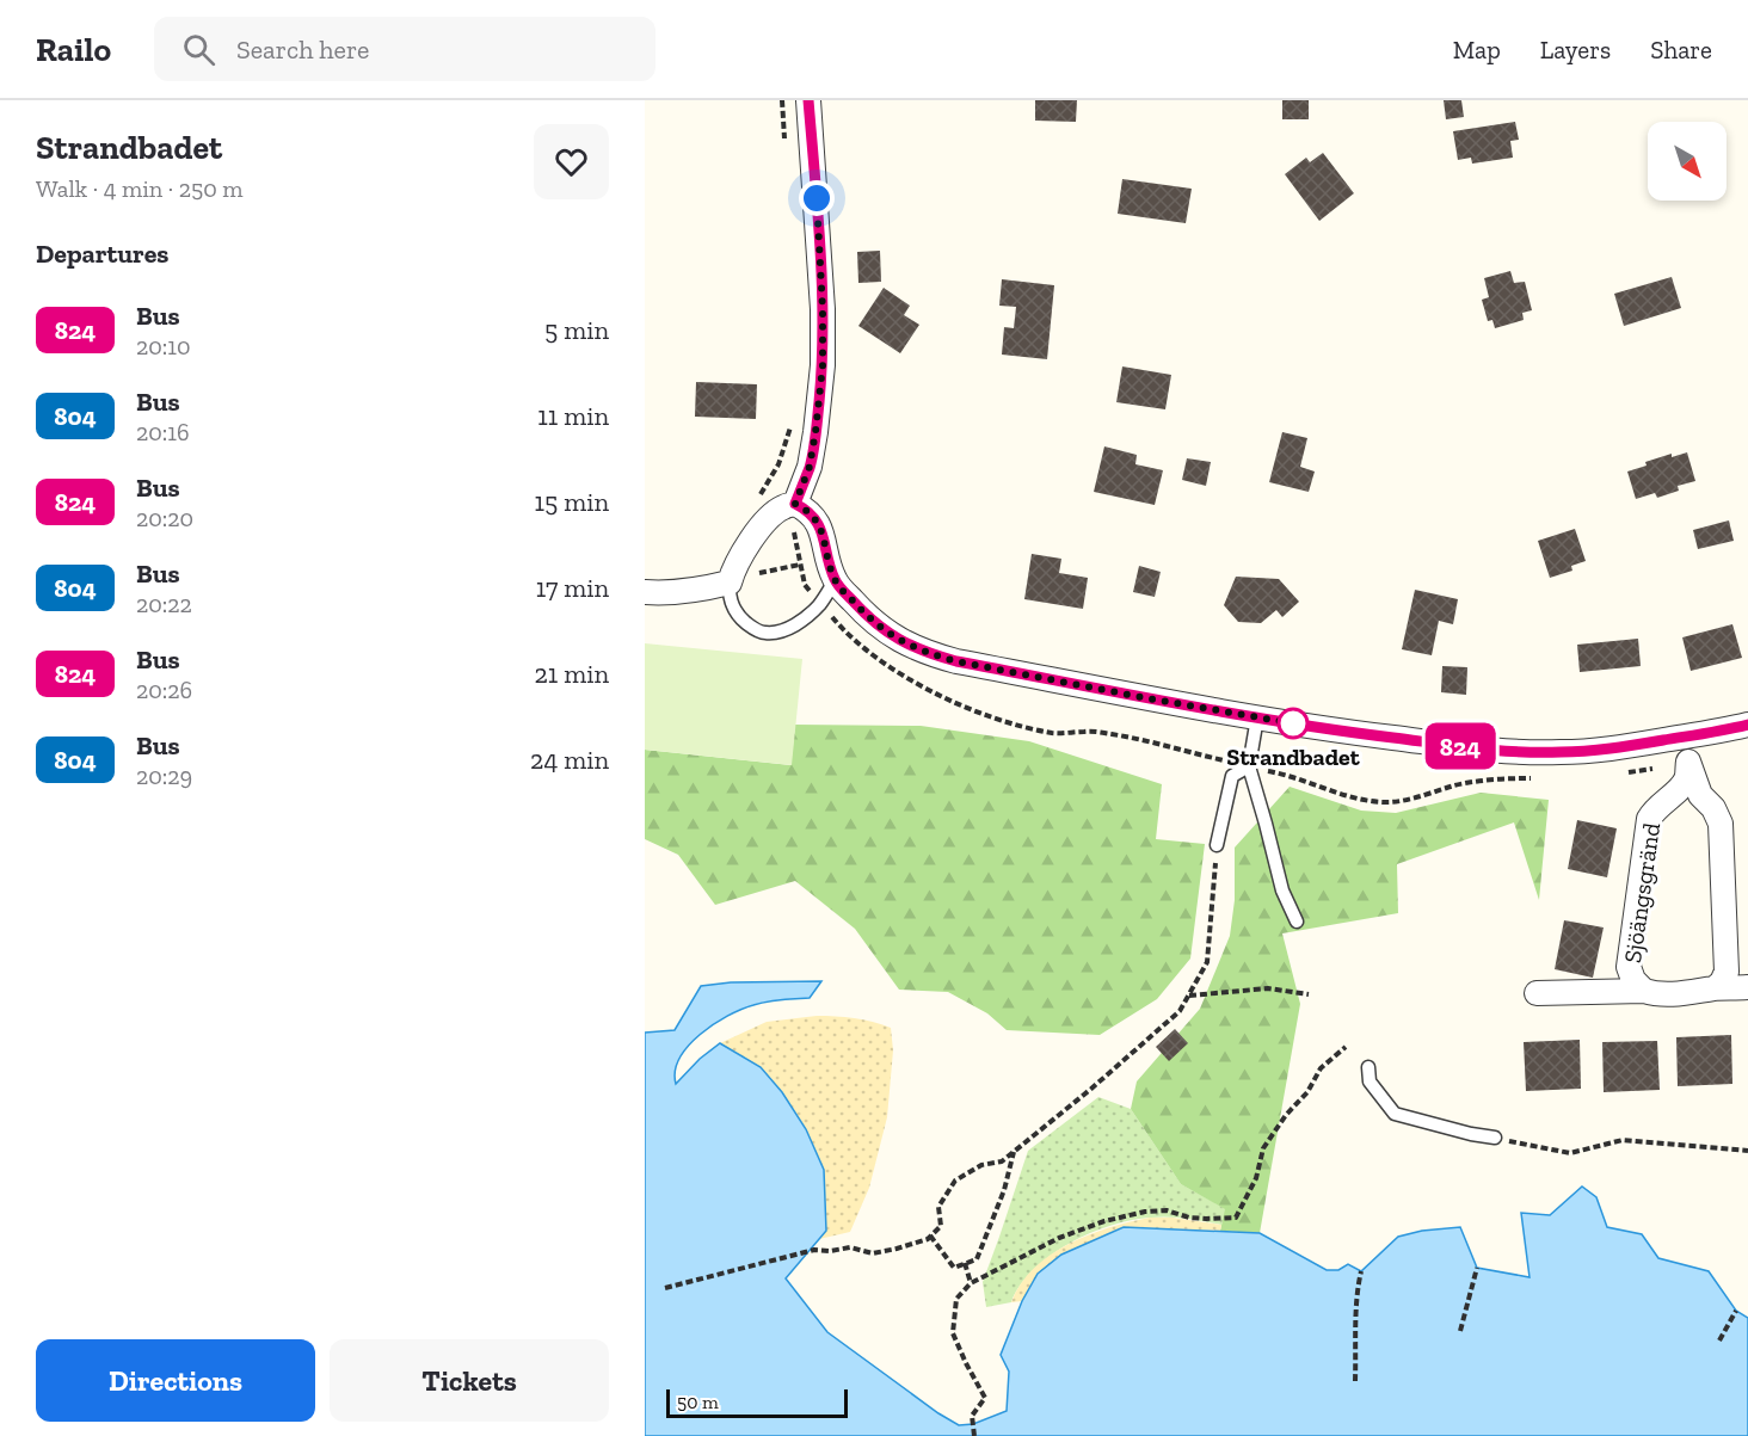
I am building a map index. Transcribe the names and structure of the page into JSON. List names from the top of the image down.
{
  "streets": {
    "street": ["Sjöängsgränd"]
  },
  "places": ["Strandbadet"],
  "lines": ["bus line 824"],
  "scale_bar": "50 m",
  "north": "bottom right",
  "page": {
    "header": "Railo",
    "search": "Search here",
    "nav": ["Map", "Layers", "Share"],
    "heading": [
      ["Strandbadet", "Walk · 4 min · 250 m"],
      "Departures"
    ],
    "on_map": "824",
    "list": [
      {
        "mark": "824",
        "name": "Bus",
        "note": "20:10",
        "value": "5 min"
      },
      {
        "mark": "804",
        "name": "Bus",
        "note": "20:16",
        "value": "11 min"
      },
      {
        "mark": "824",
        "name": "Bus",
        "note": "20:20",
        "value": "15 min"
      },
      {
        "mark": "804",
        "name": "Bus",
        "note": "20:22",
        "value": "17 min"
      },
      {
        "mark": "824",
        "name": "Bus",
        "note": "20:26",
        "value": "21 min"
      },
      {
        "mark": "804",
        "name": "Bus",
        "note": "20:29",
        "value": "24 min"
      }
    ],
    "buttons": ["Directions", "Tickets"],
    "scale": "50 m"
  }
}
